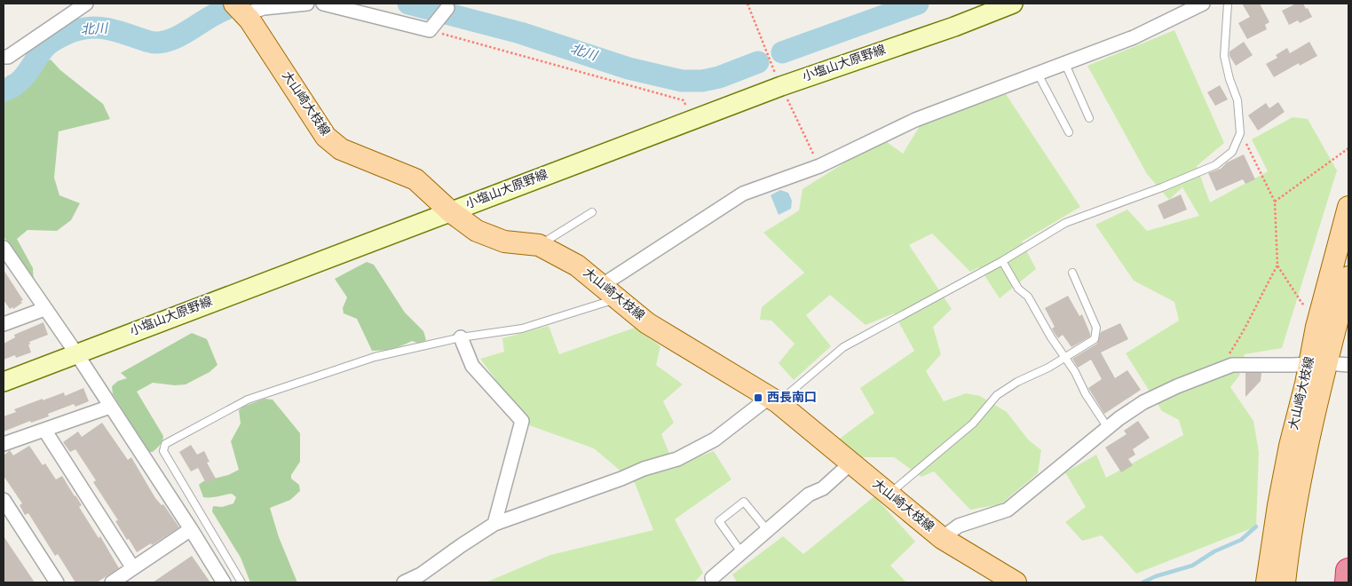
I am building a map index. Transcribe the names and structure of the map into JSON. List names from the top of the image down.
{
  "streets": {
    "main road": ["小塩山大原野線", "大山崎大枝線"]
  },
  "crossings": [
    ["小塩山大原野線", "大山崎大枝線"]
  ],
  "water": ["北川"],
  "places": {
    "transit": ["西長南口"]
  }
}
